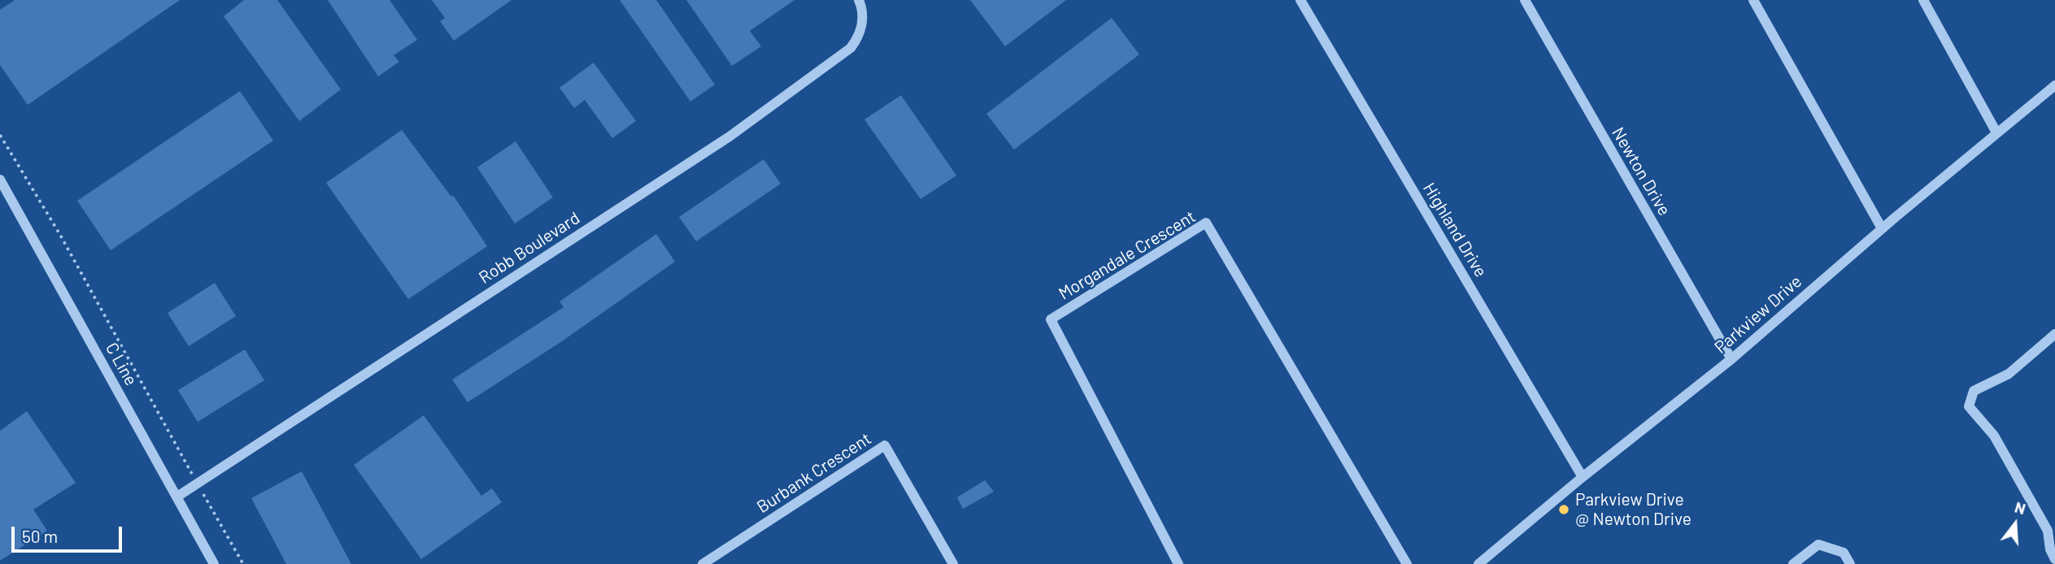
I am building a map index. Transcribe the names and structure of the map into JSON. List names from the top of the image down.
{
  "streets": {
    "street": [
      "Newton Drive",
      "Highland Drive",
      "Robb Boulevard",
      "Morgandale Crescent",
      "Parkview Drive",
      "C Line",
      "Burbank Crescent"
    ]
  },
  "crossings": [
    ["Newton Drive", "Parkview Drive"],
    ["Highland Drive", "Parkview Drive"],
    ["Robb Boulevard", "C Line"]
  ],
  "places": ["Parkview Drive @ Newton Drive"],
  "scale_bar": "50 m",
  "north": "top"
}
